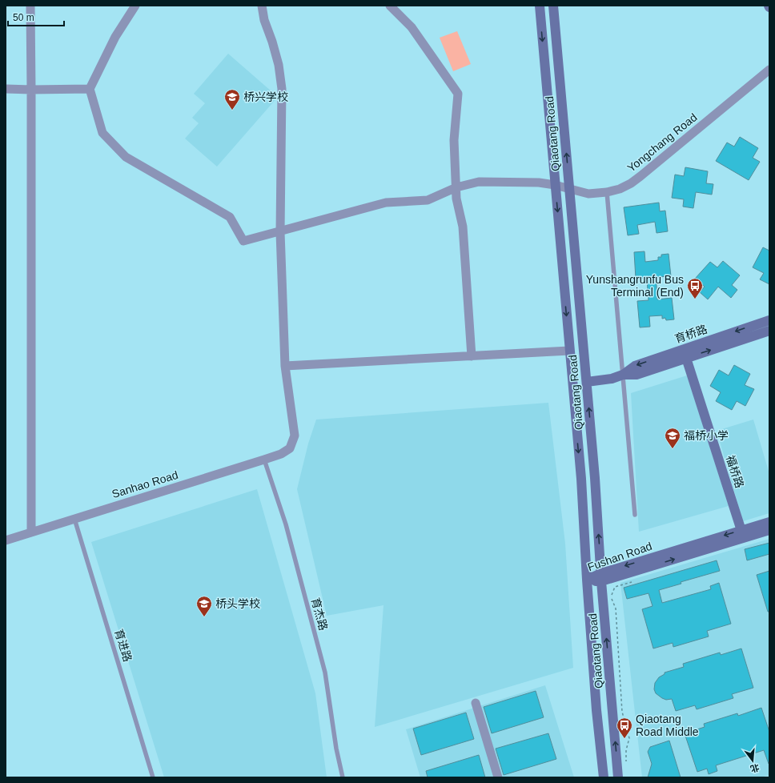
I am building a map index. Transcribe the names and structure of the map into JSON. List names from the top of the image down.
{
  "streets": {
    "street": [
      "Qiaotang Road",
      "Yongchang Road",
      "育桥路",
      "福桥路",
      "Sanhao Road",
      "Fushan Road"
    ],
    "lane": ["育杰路", "育进路"]
  },
  "crossings": [
    ["Qiaotang Road", "Yongchang Road"],
    ["Qiaotang Road", "育桥路"],
    ["Qiaotang Road", "Fushan Road"],
    ["育桥路", "福桥路"],
    ["福桥路", "Fushan Road"],
    ["Sanhao Road", "育杰路"],
    ["Sanhao Road", "育进路"]
  ],
  "places": {
    "school or university": ["桥兴学校", "福桥小学", "桥头学校"],
    "bus stop": ["Yunshangrunfu Bus Terminal (End)", "Qiaotang Road Middle"]
  },
  "scale_bar": "50 m",
  "north": "bottom"
}
